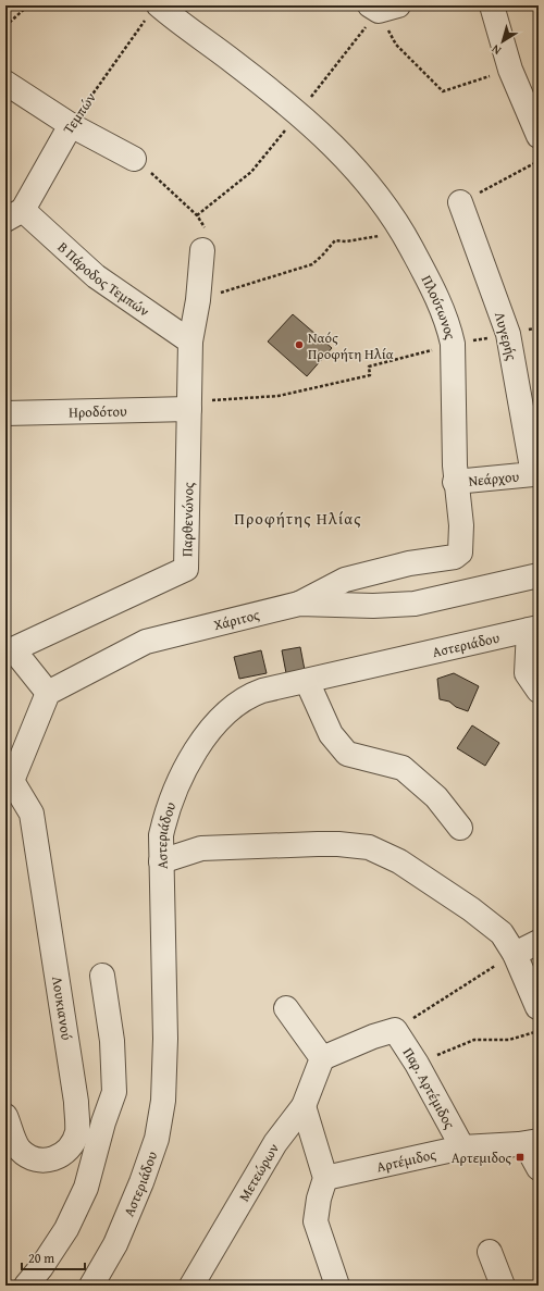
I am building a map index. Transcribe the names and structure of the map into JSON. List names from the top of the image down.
{
  "streets": {
    "street": [
      "Τεμπών",
      "Β Πάροδος Τεμπών",
      "Πλούτωνος",
      "Λυγερής",
      "Ηροδότου",
      "Νεάρχου",
      "Παρθενώνος",
      "Χάριτος",
      "Αστεριάδου",
      "Λουκιανού",
      "Παρ. Αρτέμιδος",
      "Αρτέμιδος",
      "Μετεώρων"
    ]
  },
  "crossings": [
    ["Τεμπών", "Β Πάροδος Τεμπών"],
    ["Τεμπών", "Πλούτωνος"],
    ["Β Πάροδος Τεμπών", "Παρθενώνος"],
    ["Πλούτωνος", "Νεάρχου"],
    ["Πλούτωνος", "Χάριτος"],
    ["Λυγερής", "Νεάρχου"],
    ["Ηροδότου", "Παρθενώνος"],
    ["Παρθενώνος", "Χάριτος"],
    ["Παρ. Αρτέμιδος", "Αρτέμιδος"]
  ],
  "districts": ["Προφήτης Ηλίας"],
  "places": {
    "other": ["Ναός Προφήτη Ηλία"],
    "transit": ["Αρτεμιδος"]
  },
  "scale_bar": "20 m",
  "north": "bottom left"
}
